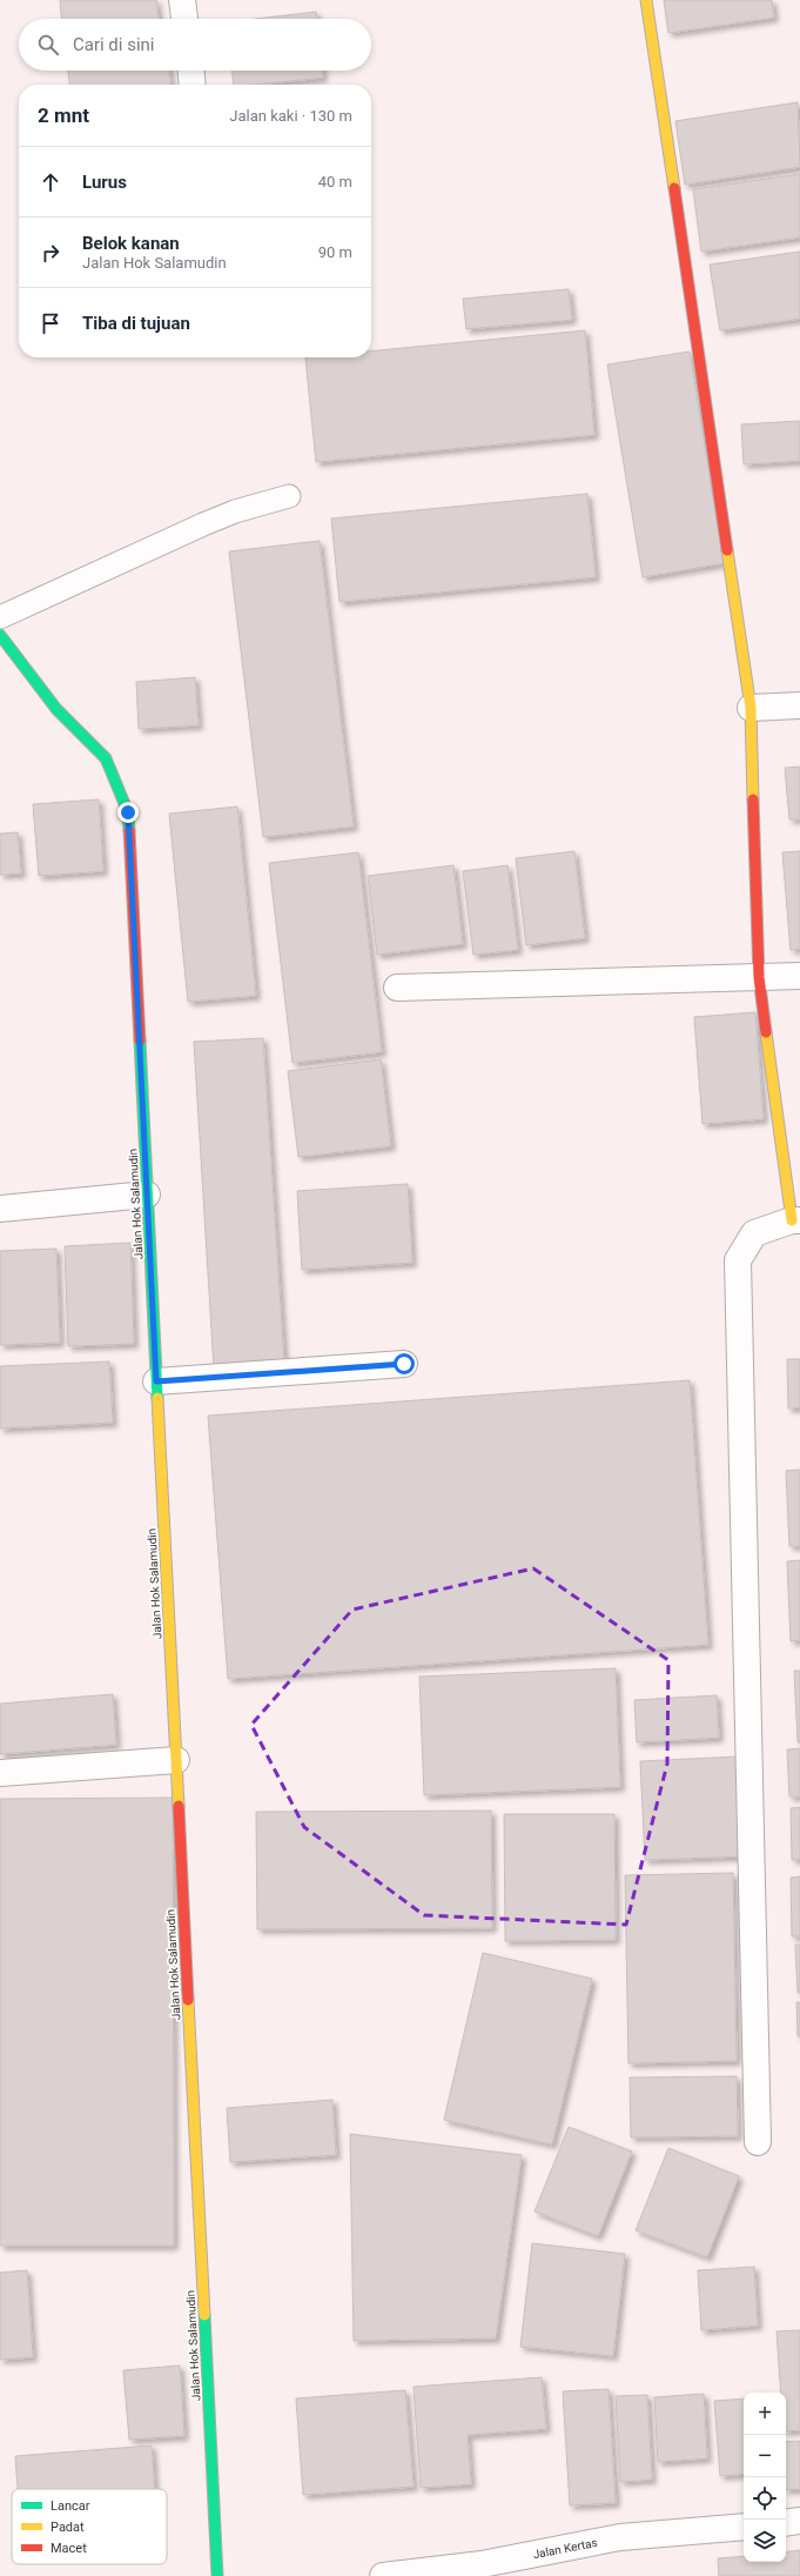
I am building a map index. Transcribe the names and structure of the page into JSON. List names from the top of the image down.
{
  "streets": {
    "street": ["Jalan Hok Salamudin", "Jalan Kertas"]
  },
  "legend": ["Lancar", "Padat", "Macet"],
  "page": {
    "search": "Cari di sini",
    "heading": ["2 mnt", "Jalan kaki · 130 m"],
    "list": [
      ["Lurus", "40 m"],
      ["Belok kanan", "Jalan Hok Salamudin", "90 m"],
      "Tiba di tujuan"
    ],
    "map_buttons": ["+", "−"]
  }
}
